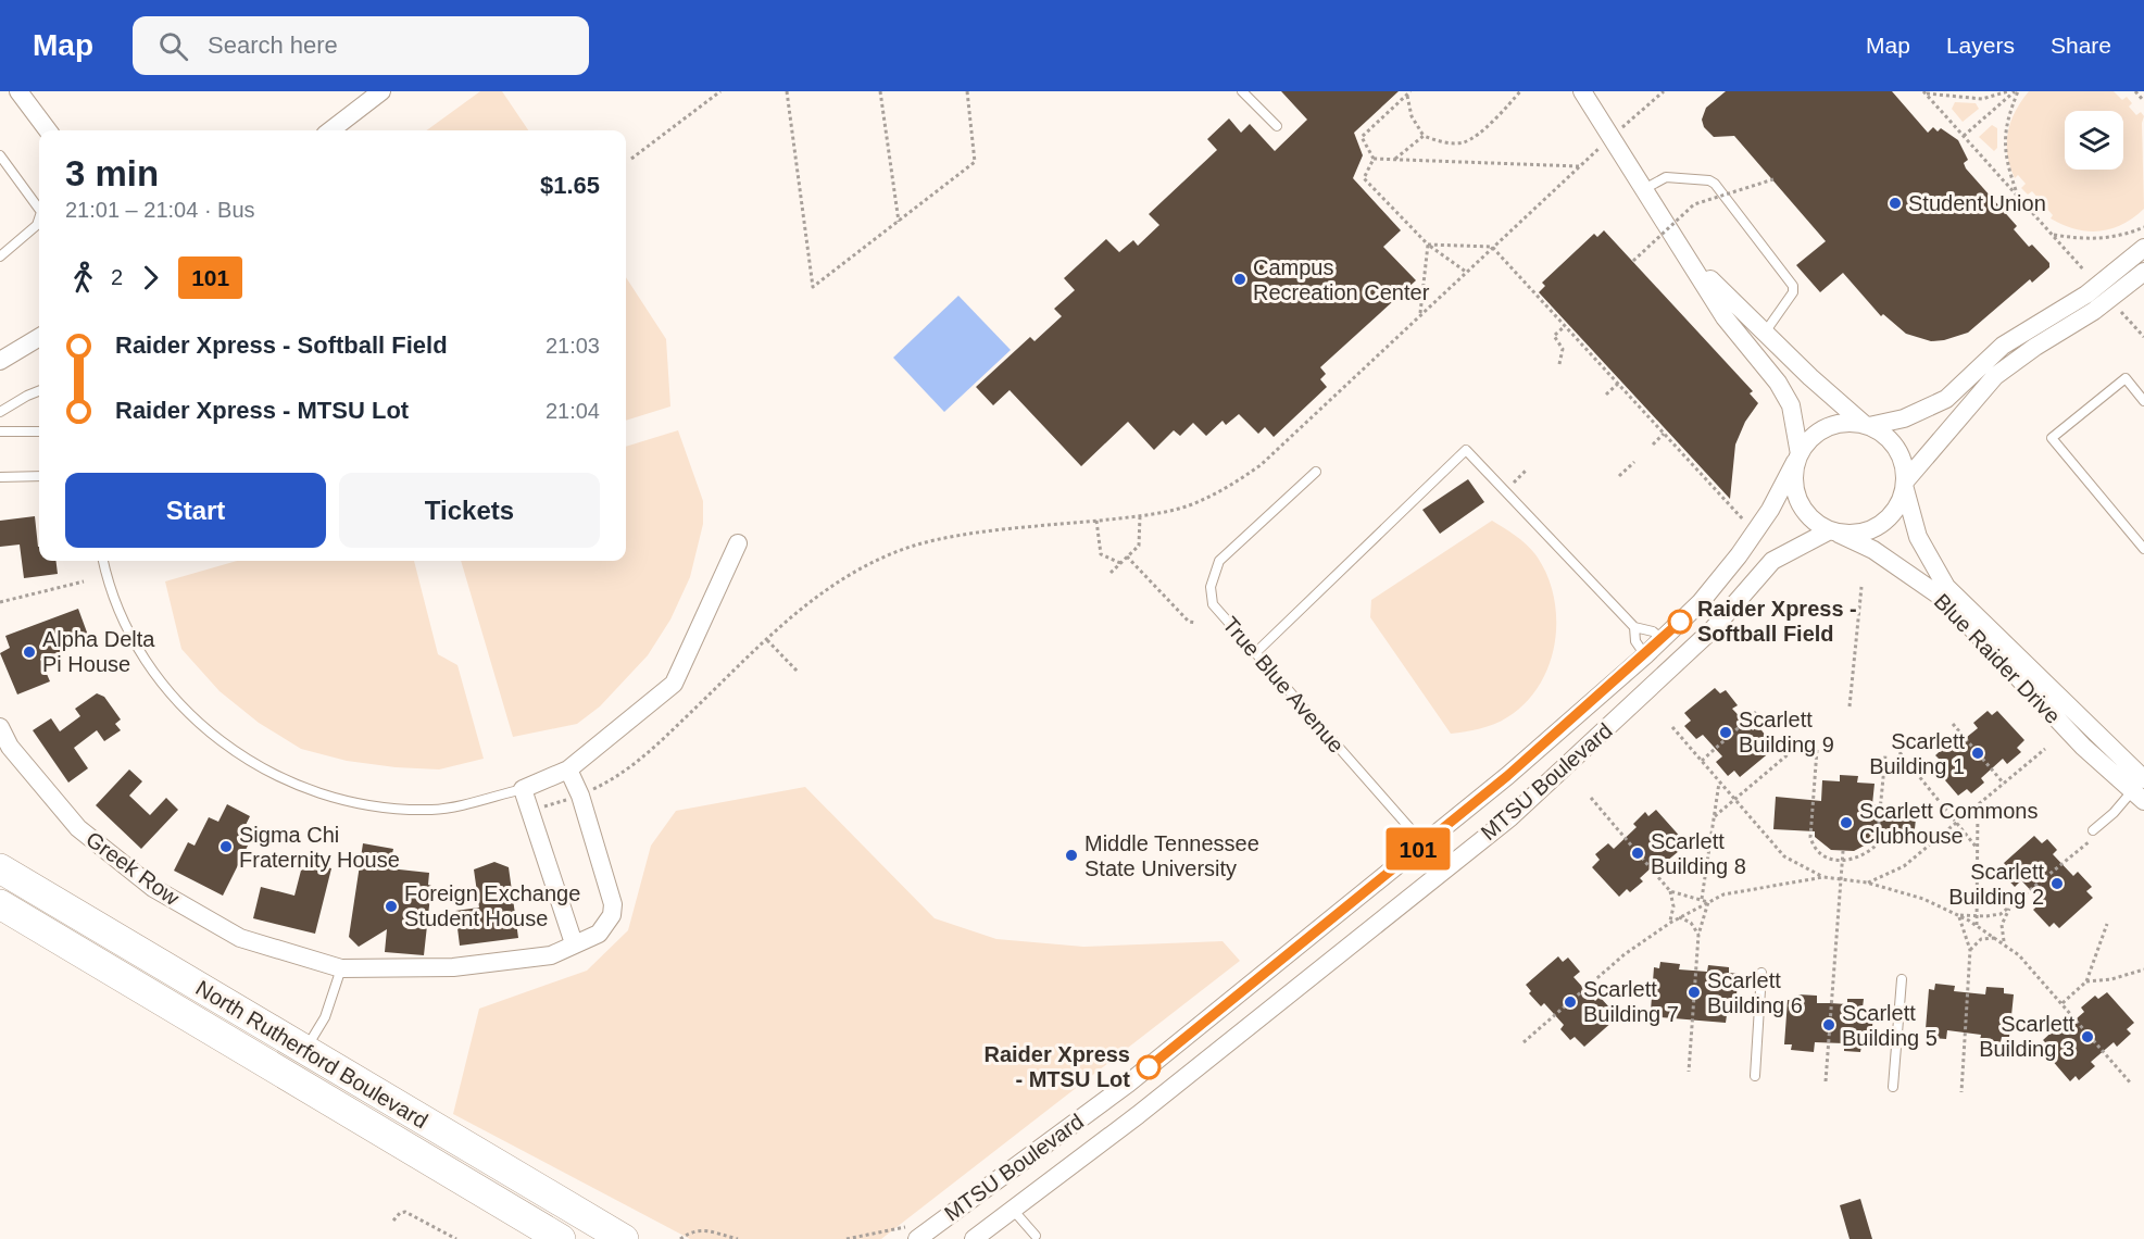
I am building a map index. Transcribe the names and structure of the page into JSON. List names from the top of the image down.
{
  "streets": {
    "main road": ["North Rutherford Boulevard"],
    "street": ["Blue Raider Drive", "MTSU Boulevard", "Greek Row"],
    "lane": ["True Blue Avenue"]
  },
  "crossings": [
    ["Blue Raider Drive", "MTSU Boulevard"],
    ["True Blue Avenue", "MTSU Boulevard"]
  ],
  "places": [
    "Student Union",
    "Campus Recreation Center",
    "Raider Xpress - Softball Field",
    "Alpha Delta Pi House",
    "Scarlett Building 9",
    "Scarlett Building 1",
    "Scarlett Commons Clubhouse",
    "Sigma Chi Fraternity House",
    "Scarlett Building 8",
    "Middle Tennessee State University",
    "Scarlett Building 2",
    "Foreign Exchange Student House",
    "Scarlett Building 6",
    "Scarlett Building 7",
    "Scarlett Building 5",
    "Scarlett Building 3",
    "Raider Xpress - MTSU Lot"
  ],
  "lines": ["bus line 101"],
  "page": {
    "header": "Map",
    "search": "Search here",
    "nav": ["Map", "Layers", "Share"],
    "on_map": "101",
    "heading": ["3 min", "21:01 – 21:04 · Bus", "$1.65"],
    "legs": ["2", "101"],
    "list": [
      {
        "name": "Raider Xpress - Softball Field",
        "value": "21:03"
      },
      {
        "name": "Raider Xpress - MTSU Lot",
        "value": "21:04"
      }
    ],
    "buttons": ["Start", "Tickets"]
  }
}
